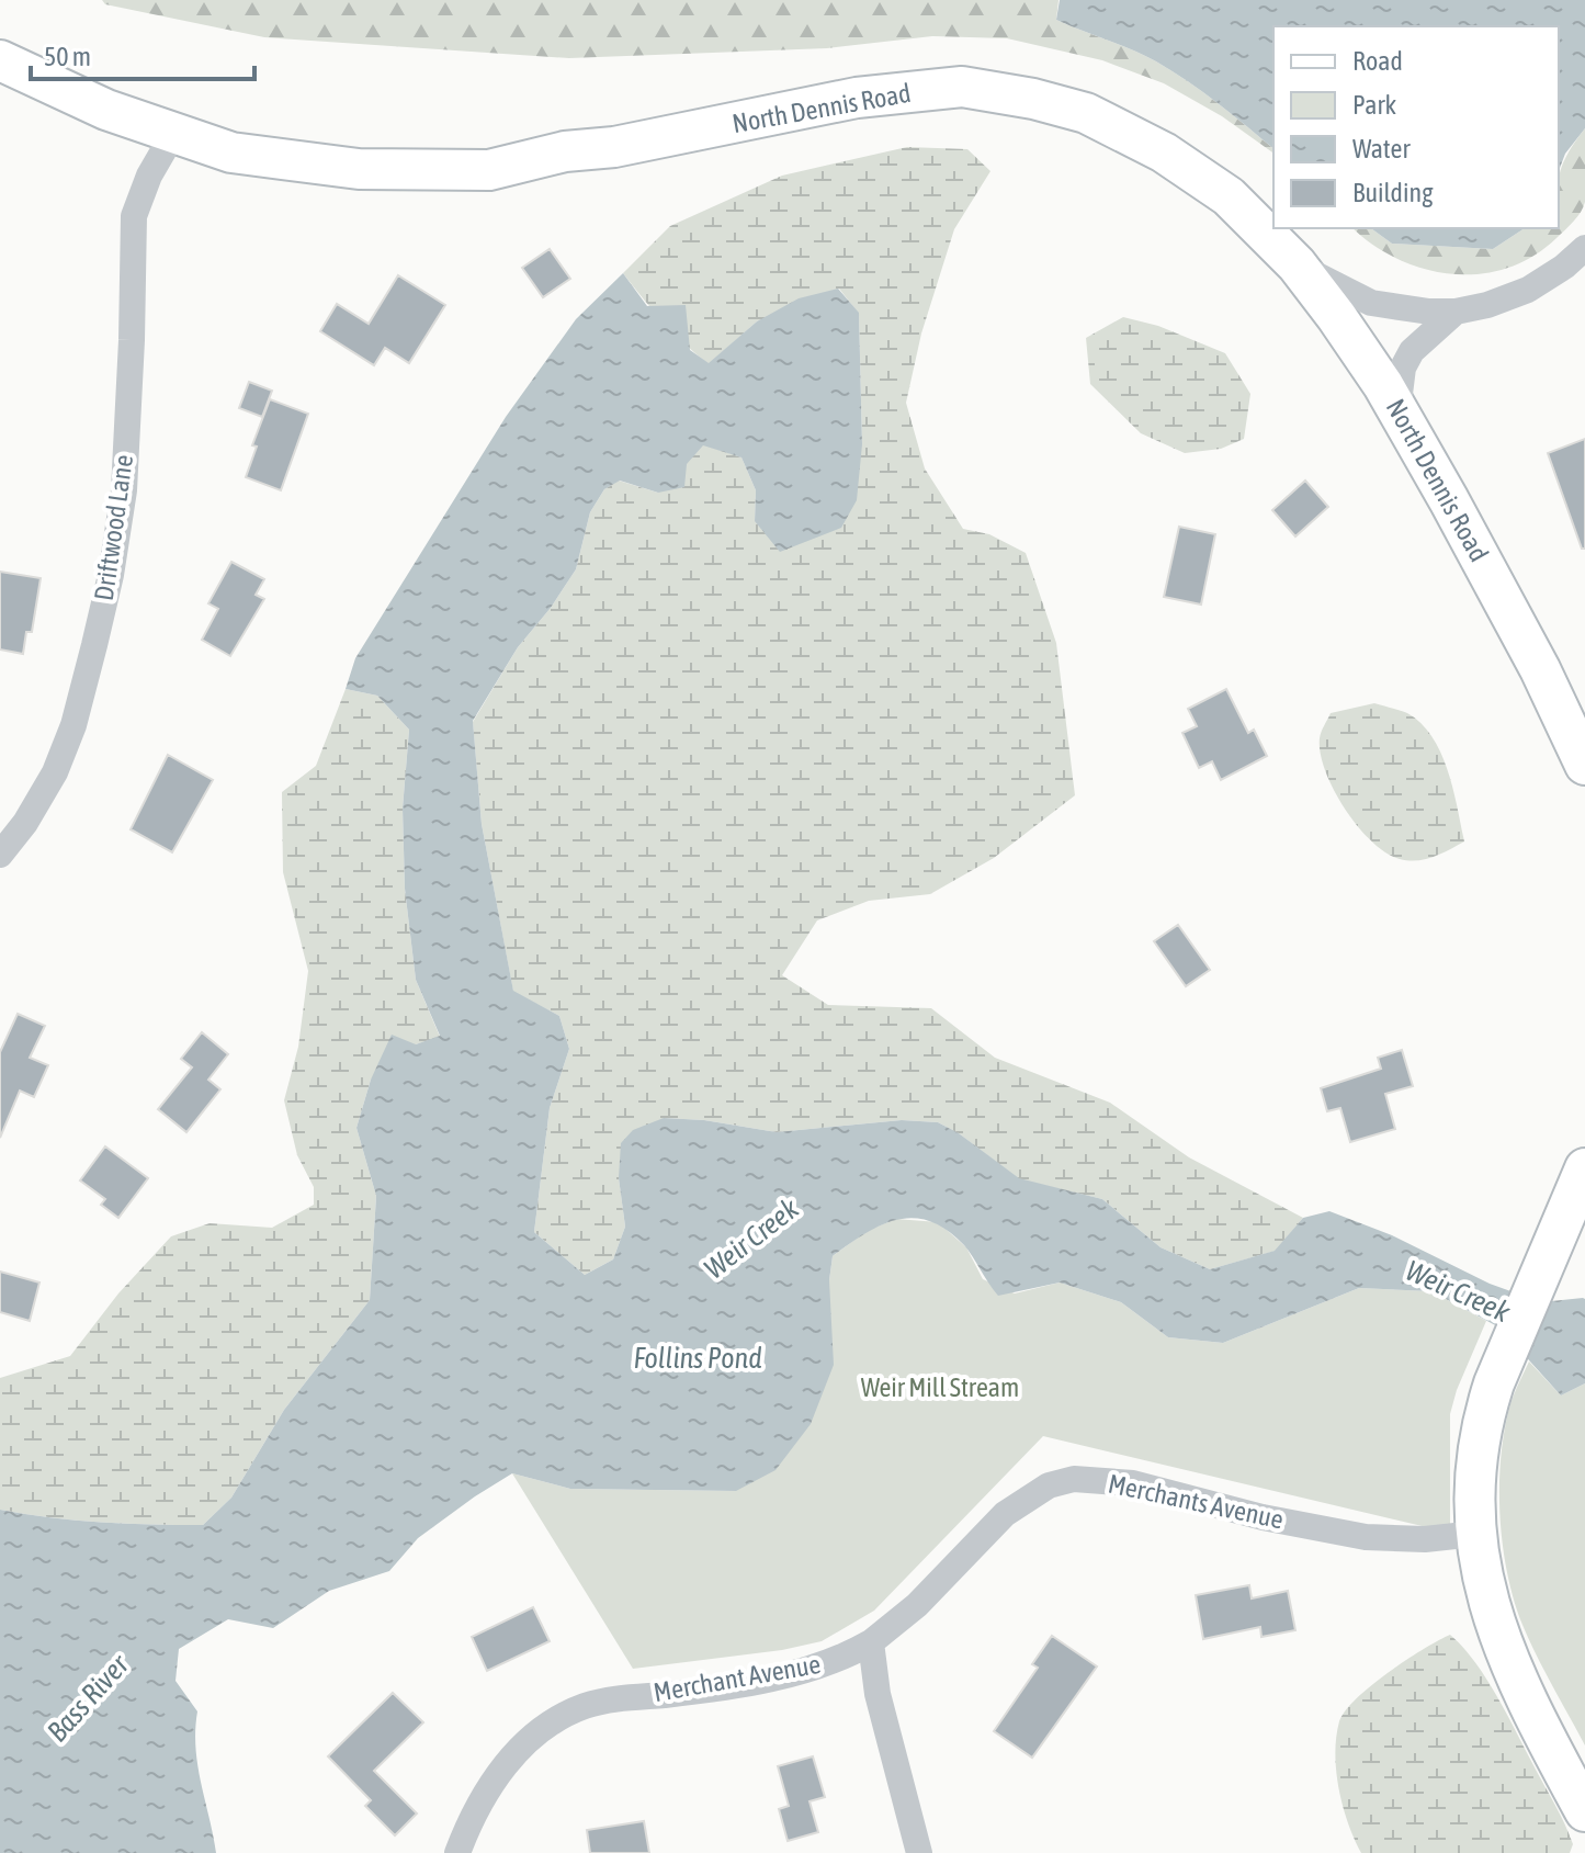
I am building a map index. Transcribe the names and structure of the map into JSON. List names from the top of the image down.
{
  "streets": {
    "main road": ["North Dennis Road"],
    "street": ["Driftwood Lane", "Merchants Avenue", "Merchant Avenue"]
  },
  "crossings": [
    ["North Dennis Road", "Driftwood Lane"],
    ["Merchants Avenue", "Merchant Avenue"]
  ],
  "water": ["Weir Creek", "Follins Pond", "Bass River"],
  "parks": ["Weir Mill Stream"],
  "legend": [
    "Road",
    "Park",
    "Water",
    "Building"
  ],
  "scale_bar": "50 m"
}
